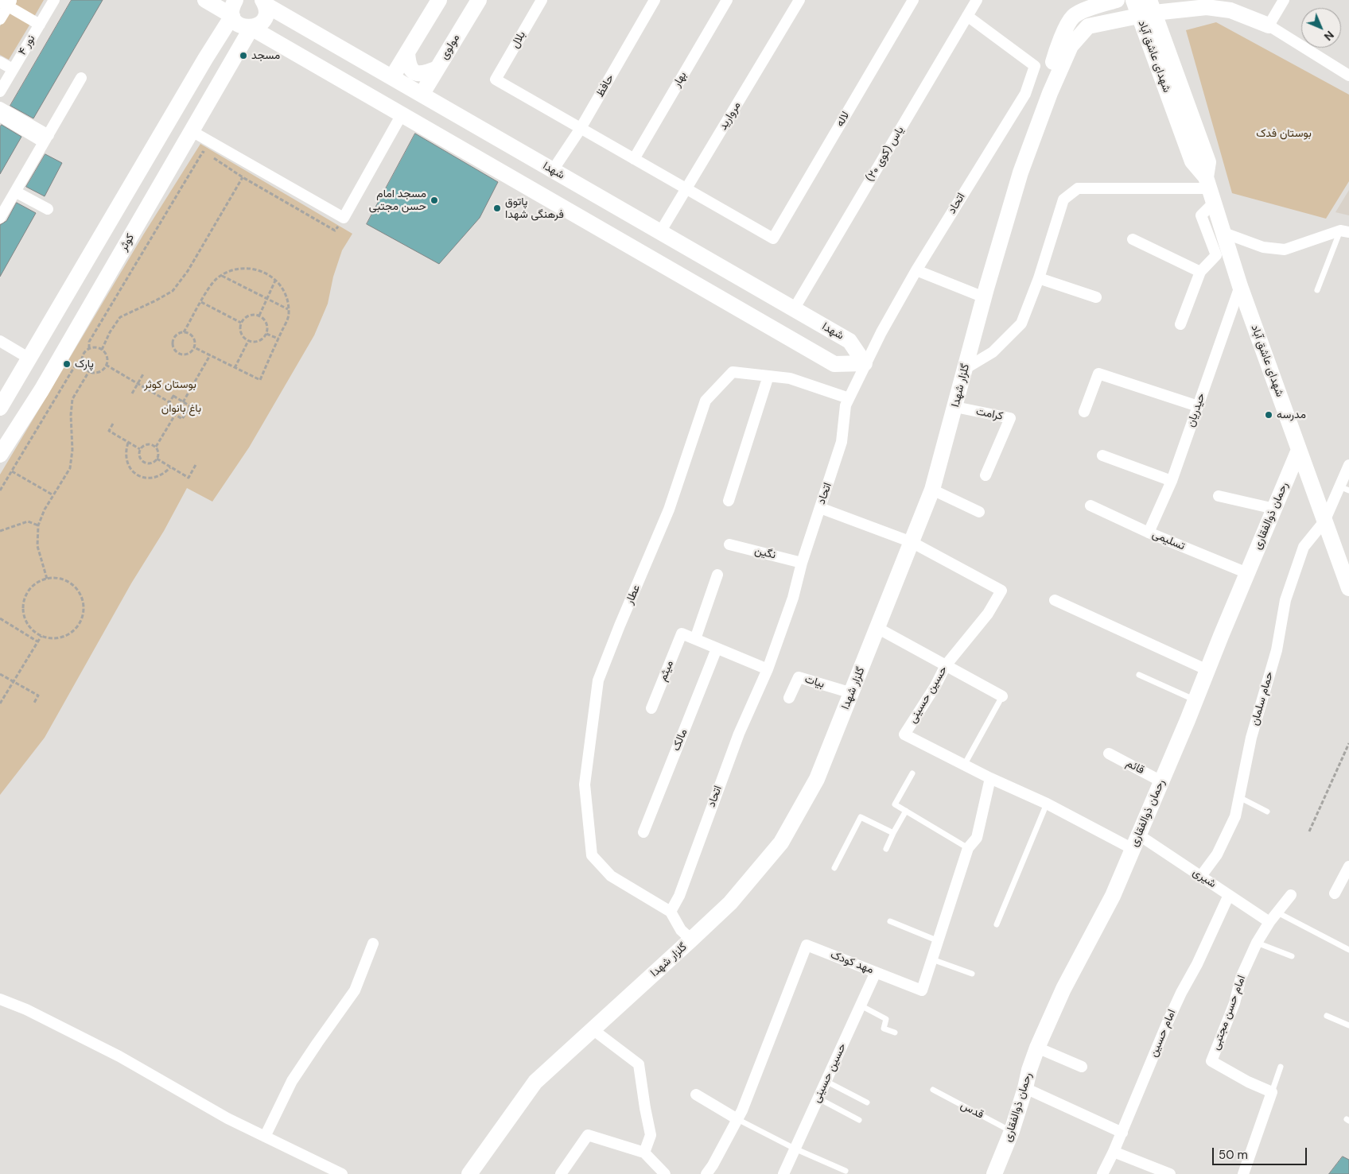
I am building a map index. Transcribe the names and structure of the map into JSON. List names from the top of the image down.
{
  "streets": {
    "street": [
      "بلال",
      "نور ۴",
      "مولوی",
      "شهدای عاشق آباد",
      "بهار",
      "حافظ",
      "مروارید",
      "لاله",
      "یاس (کوی ۲۰)",
      "شهدا",
      "اتحاد",
      "کوثر",
      "گلزار شهدا",
      "حیدریان",
      "کرامت",
      "رحمان ذوالفقاری",
      "تسلیمی",
      "نگین",
      "عطار",
      "میثم",
      "بیات",
      "حسین حسینی",
      "حمام سلمان",
      "مالک",
      "قائم",
      "شیری",
      "مهد کودک",
      "امام حسن مجتبی",
      "امام حسین"
    ],
    "lane": ["قدس"]
  },
  "crossings": [
    ["بلال", "حافظ"],
    ["مولوی", "شهدا"],
    ["شهدای عاشق آباد", "گلزار شهدا"],
    ["شهدای عاشق آباد", "حیدریان"],
    ["شهدای عاشق آباد", "رحمان ذوالفقاری"],
    ["شهدای عاشق آباد", "حمام سلمان"],
    ["حافظ", "شهدا"],
    ["مروارید", "لاله"],
    ["مروارید", "شهدا"],
    ["یاس (کوی ۲۰)", "شهدا"],
    ["یاس (کوی ۲۰)", "اتحاد"],
    ["شهدا", "اتحاد"],
    ["شهدا", "کوثر"],
    ["اتحاد", "نگین"],
    ["اتحاد", "عطار"],
    ["گلزار شهدا", "کرامت"],
    ["گلزار شهدا", "بیات"],
    ["گلزار شهدا", "حسین حسینی"],
    ["حیدریان", "تسلیمی"],
    ["رحمان ذوالفقاری", "تسلیمی"],
    ["رحمان ذوالفقاری", "حسین حسینی"],
    ["رحمان ذوالفقاری", "قائم"],
    ["رحمان ذوالفقاری", "شیری"],
    ["رحمان ذوالفقاری", "قدس"],
    ["حسین حسینی", "مهد کودک"],
    ["حمام سلمان", "شیری"],
    ["شیری", "امام حسن مجتبی"],
    ["شیری", "امام حسین"]
  ],
  "parks": ["بوستان فدک", "بوستان کوثر", "باغ بانوان"],
  "places": [
    "مسجد",
    "مسجد امام حسن مجتبی",
    "پاتوق فرهنگی شهدا",
    "پارک",
    "مدرسه"
  ],
  "scale_bar": "50 m",
  "north": "bottom right"
}
